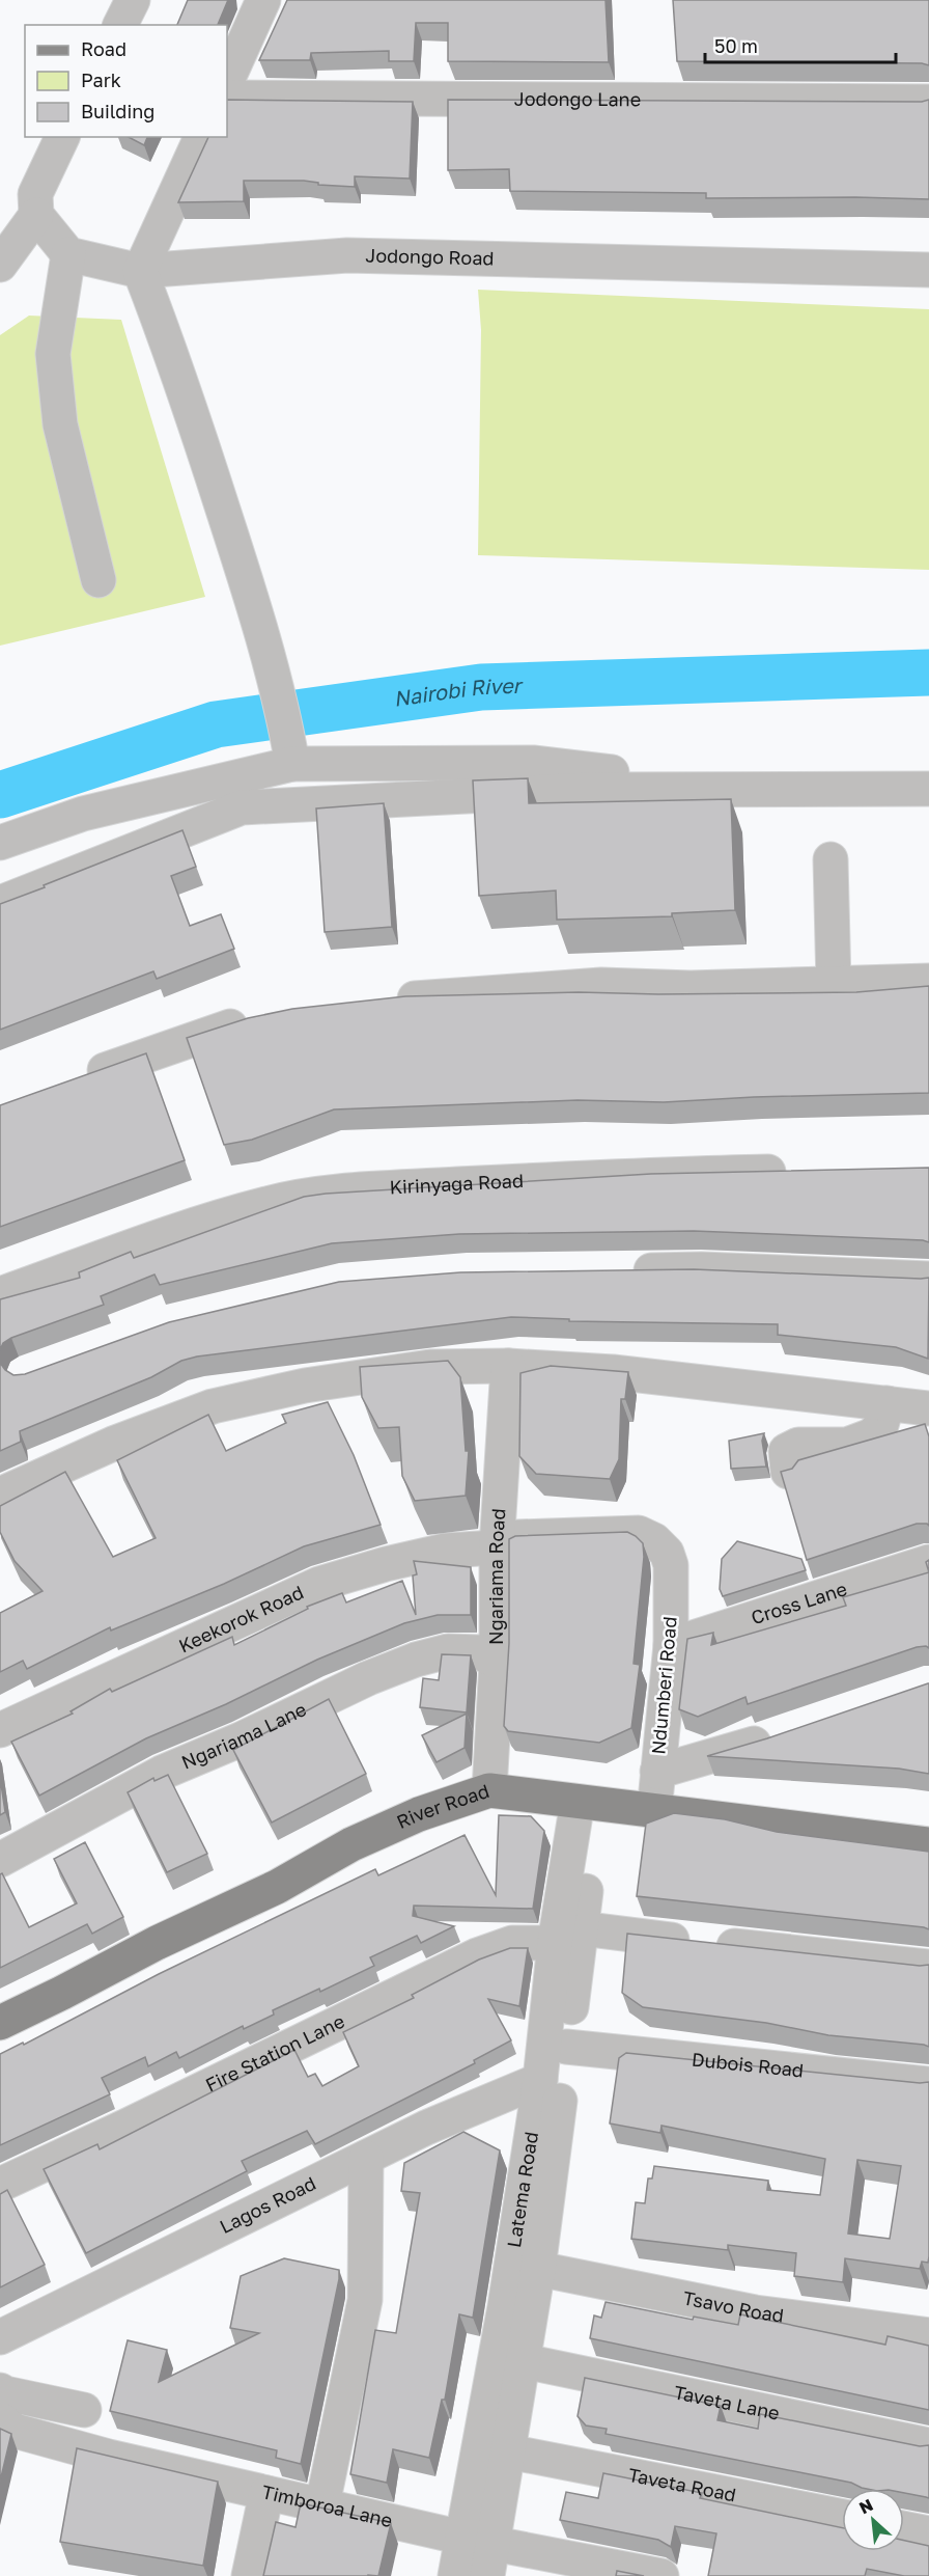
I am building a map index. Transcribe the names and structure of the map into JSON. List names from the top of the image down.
{
  "streets": {
    "main road": ["River Road"],
    "street": [
      "Jodongo Lane",
      "Jodongo Road",
      "Kirinyaga Road",
      "Ngariama Road",
      "Cross Lane",
      "Keekorok Road",
      "Ndumberi Road",
      "Ngariama Lane",
      "Fire Station Lane",
      "Dubois Road",
      "Latema Road",
      "Lagos Road",
      "Tsavo Road",
      "Taveta Lane",
      "Taveta Road",
      "Timboroa Lane"
    ]
  },
  "crossings": [
    ["Ngariama Road", "Keekorok Road"],
    ["Ngariama Road", "Ndumberi Road"],
    ["Ngariama Road", "Ngariama Lane"],
    ["Ngariama Road", "River Road"],
    ["Cross Lane", "Ndumberi Road"],
    ["Keekorok Road", "Ndumberi Road"],
    ["Ndumberi Road", "River Road"],
    ["River Road", "Latema Road"],
    ["Fire Station Lane", "Latema Road"],
    ["Dubois Road", "Latema Road"],
    ["Latema Road", "Lagos Road"],
    ["Latema Road", "Tsavo Road"],
    ["Latema Road", "Taveta Lane"],
    ["Latema Road", "Taveta Road"],
    ["Latema Road", "Timboroa Lane"]
  ],
  "water": ["Nairobi River"],
  "legend": ["Road", "Park", "Building"],
  "scale_bar": "50 m",
  "north": "top left"
}
